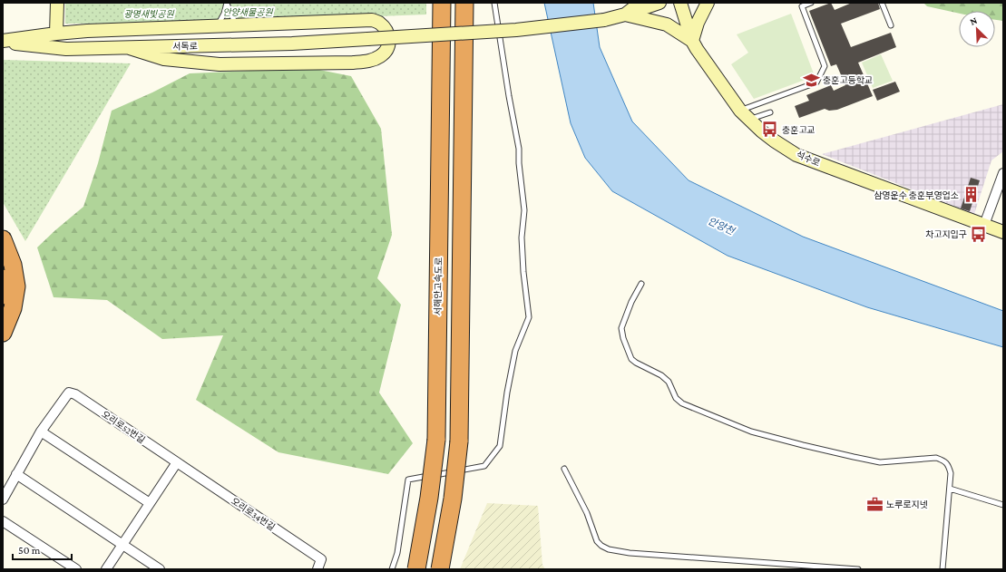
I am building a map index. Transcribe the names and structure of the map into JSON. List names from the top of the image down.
{
  "streets": {
    "highway": ["서해안고속도로"],
    "main road": ["서독로", "석수로"],
    "street": ["오리로52번길", "오리로34번길"]
  },
  "crossings": [
    ["오리로52번길", "오리로34번길"]
  ],
  "water": ["안양천"],
  "parks": ["안양새물공원", "광명새빛공원"],
  "places": {
    "school or university": ["충훈고등학교"],
    "bus stop": ["충훈고교", "차고지입구"],
    "building": ["삼영운수 충훈부영업소"],
    "office": ["노루로지넷"]
  },
  "scale_bar": "50 m",
  "north": "top left"
}
